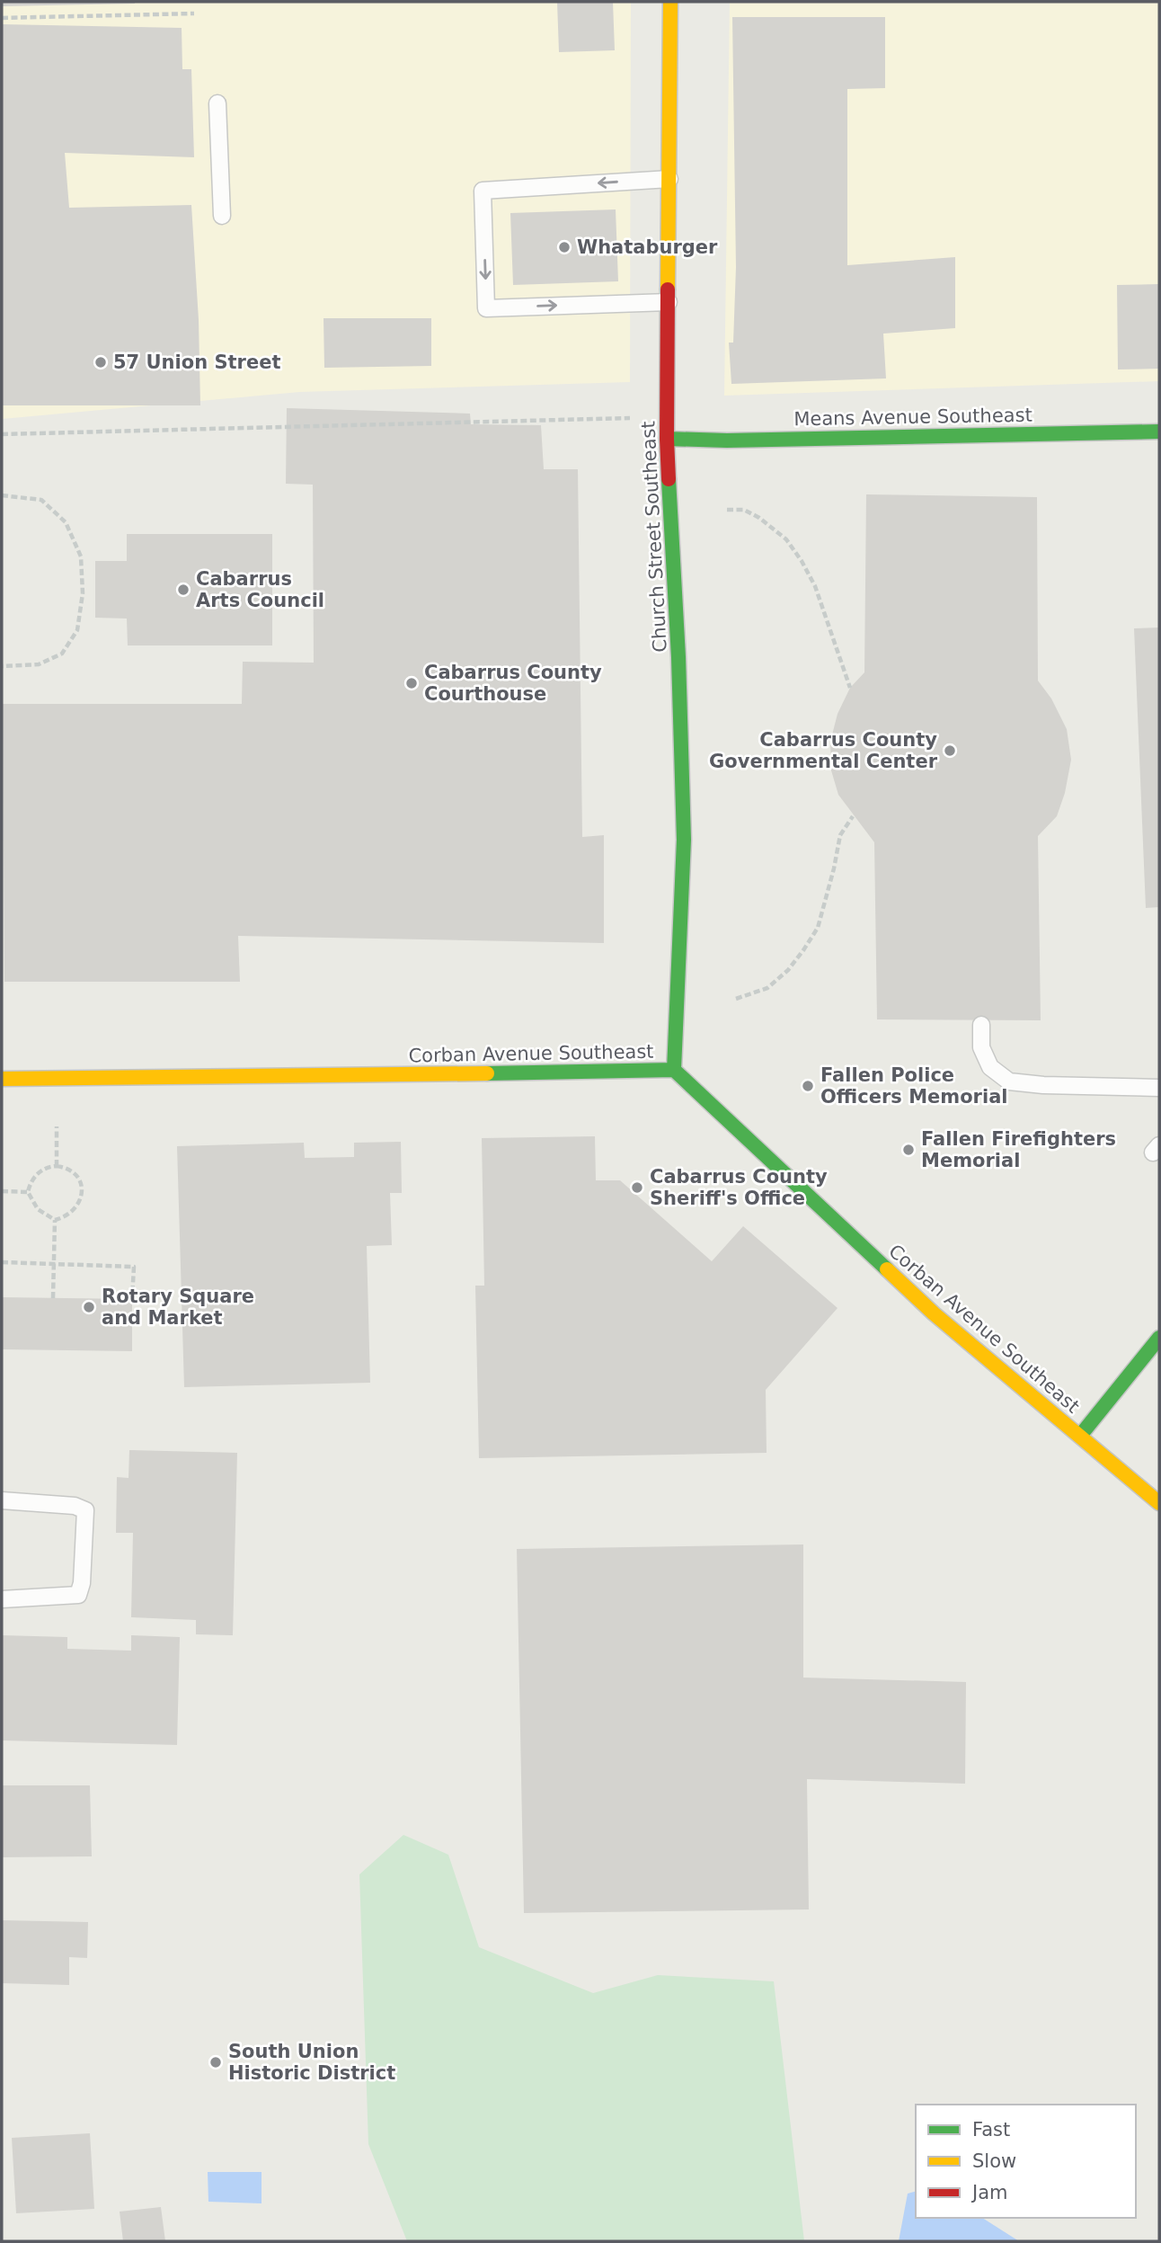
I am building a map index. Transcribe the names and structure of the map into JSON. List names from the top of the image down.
{
  "streets": {
    "main road": ["Means Avenue Southeast", "Church Street Southeast", "Corban Avenue Southeast"]
  },
  "crossings": [
    ["Means Avenue Southeast", "Church Street Southeast"],
    ["Church Street Southeast", "Corban Avenue Southeast"]
  ],
  "places": [
    "Whataburger",
    "57 Union Street",
    "Cabarrus Arts Council",
    "Cabarrus County Courthouse",
    "Cabarrus County Governmental Center",
    "Fallen Police Officers Memorial",
    "Fallen Firefighters Memorial",
    "Cabarrus County Sheriff's Office",
    "Rotary Square and Market",
    "South Union Historic District"
  ],
  "legend": ["Fast", "Slow", "Jam"]
}
